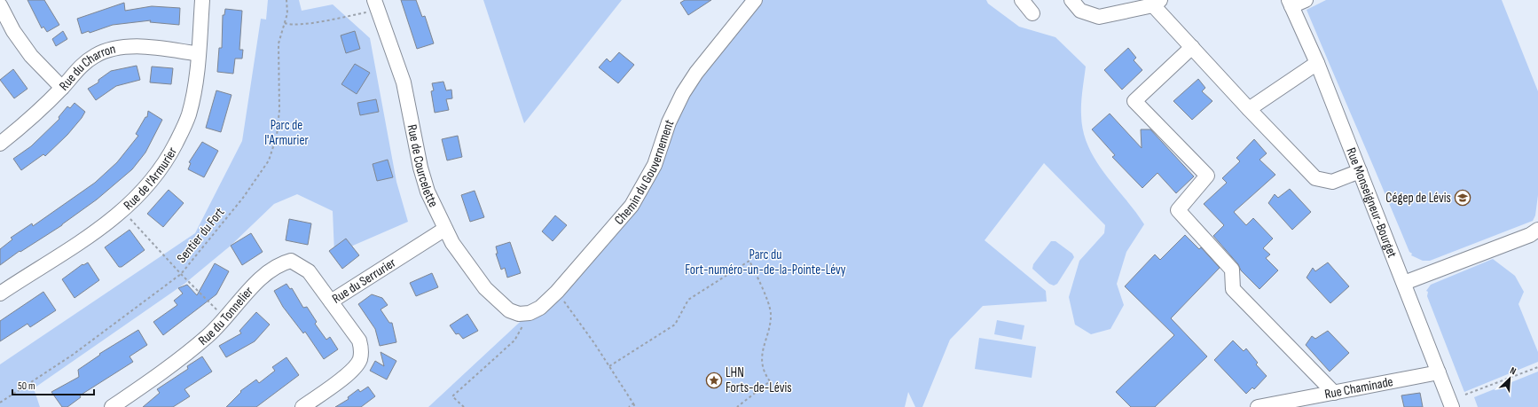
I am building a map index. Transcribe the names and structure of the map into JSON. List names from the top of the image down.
{
  "streets": {
    "street": [
      "Rue du Charron",
      "Rue de Courcelette",
      "Chemin du Gouvernement",
      "Rue de l'Armurier",
      "Rue Monseigneur-Bourget",
      "Rue du Serrurier",
      "Rue du Tonnelier",
      "Rue Chaminade"
    ],
    "path": ["Sentier du Fort"]
  },
  "crossings": [
    ["Rue du Charron", "Rue de l'Armurier"],
    ["Rue de Courcelette", "Chemin du Gouvernement"],
    ["Rue de Courcelette", "Rue du Serrurier"],
    ["Rue Monseigneur-Bourget", "Rue Chaminade"],
    ["Rue du Serrurier", "Rue du Tonnelier"]
  ],
  "parks": ["Parc de l'Armurier", "Parc du Fort-numéro-un-de-la-Pointe-Lévy"],
  "places": {
    "school or university": ["Cégep de Lévis"],
    "place": ["LHN Forts-de-Lévis"]
  },
  "scale_bar": "50 m",
  "north": "top right"
}
